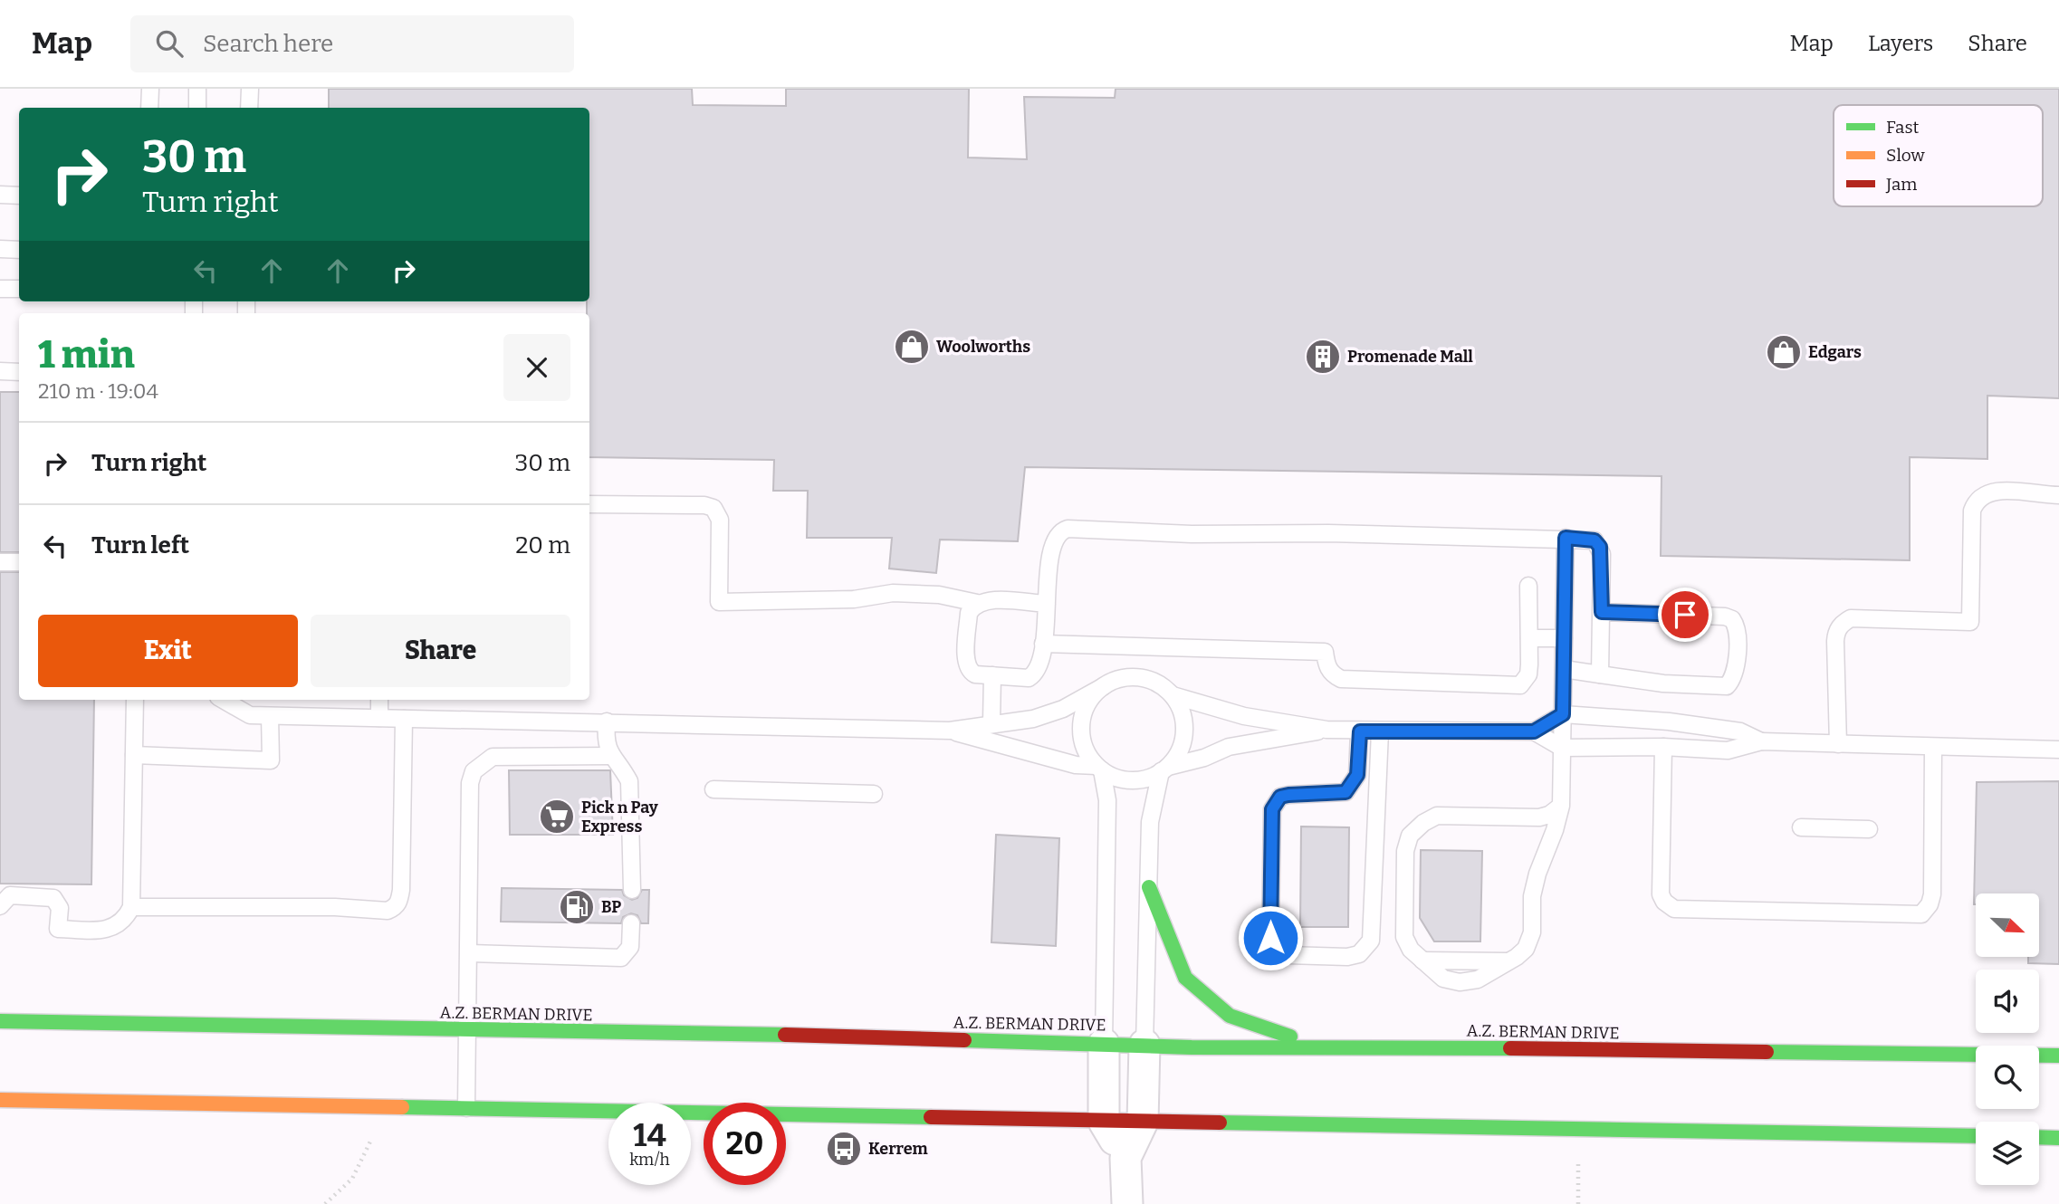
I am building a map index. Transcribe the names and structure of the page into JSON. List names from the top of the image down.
{
  "streets": {
    "main road": ["A.Z. BERMAN DRIVE"]
  },
  "places": {
    "shop": ["Woolworths", "Edgars"],
    "building": ["Promenade Mall"],
    "supermarket": ["Pick n Pay Express"],
    "fuel station": ["BP"],
    "bus stop": ["Kerrem"]
  },
  "legend": ["Fast", "Slow", "Jam"],
  "north": "bottom right",
  "page": {
    "header": "Map",
    "search": "Search here",
    "nav": ["Map", "Layers", "Share"],
    "turn": ["30 m", "Turn right"],
    "heading": ["1 min", "210 m · 19:04"],
    "list": [
      {
        "name": "Turn right",
        "value": "30 m"
      },
      {
        "name": "Turn left",
        "value": "20 m"
      }
    ],
    "buttons": ["Exit", "Share"],
    "speed": "14 km/h",
    "limit": "20"
  }
}
